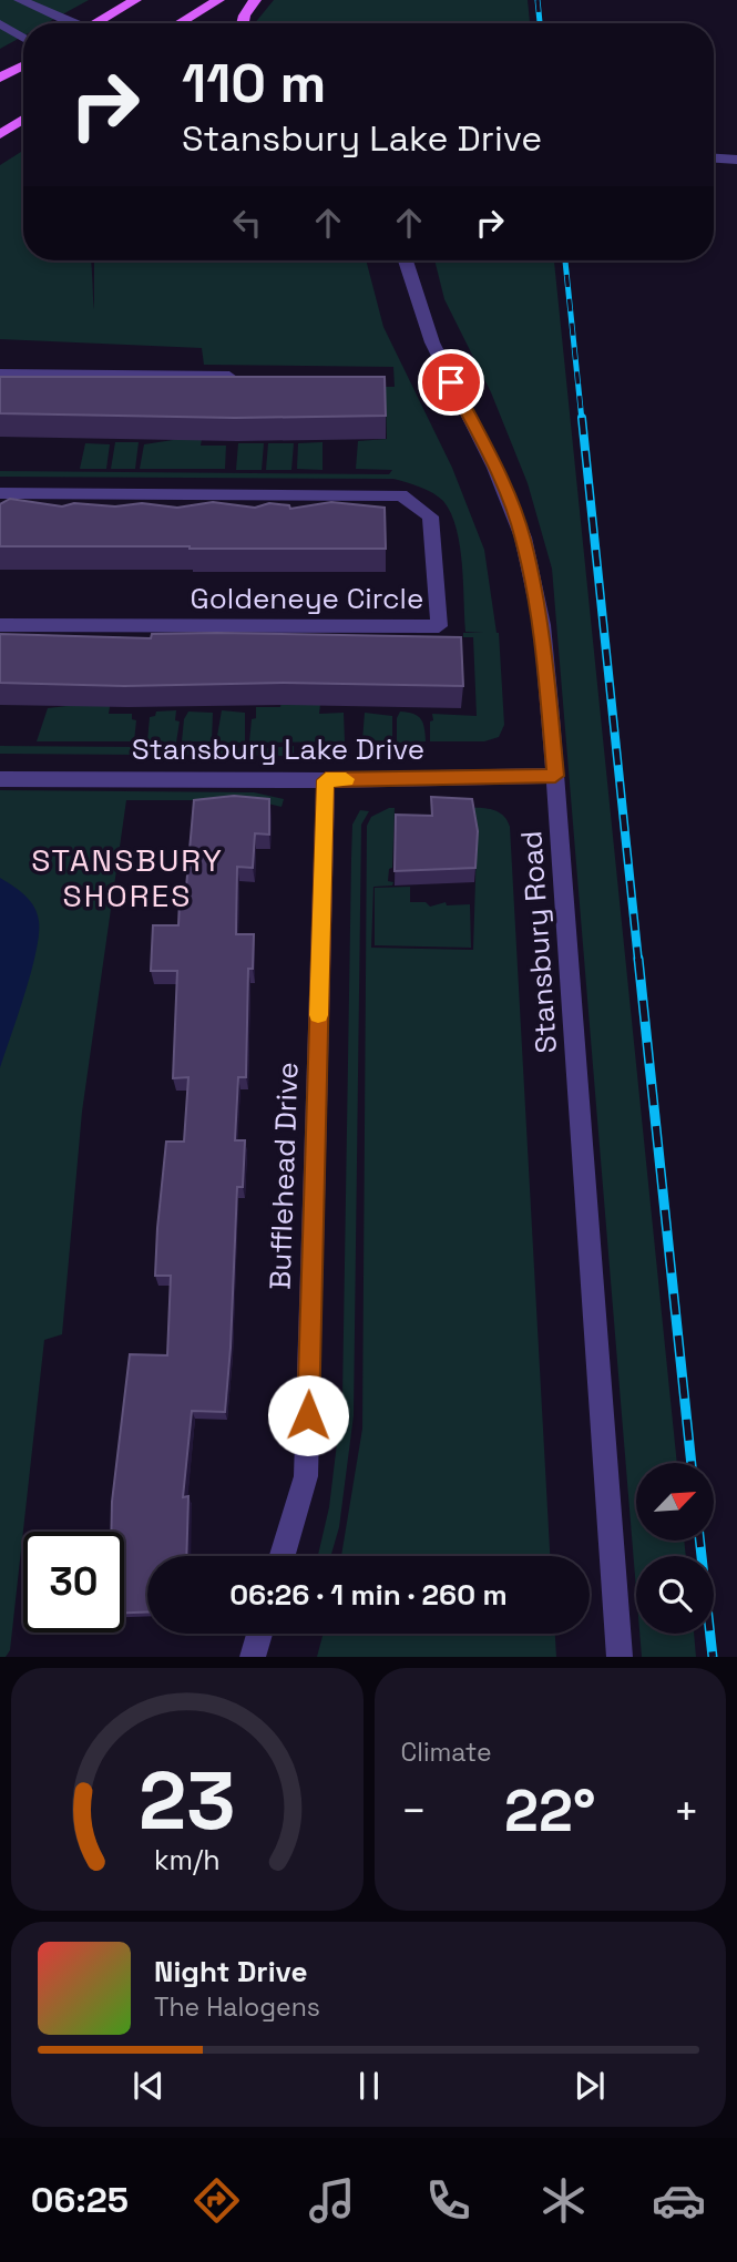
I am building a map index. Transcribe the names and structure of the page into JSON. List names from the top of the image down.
{
  "streets": {
    "street": [
      "Goldeneye Circle",
      "Stansbury Lake Drive",
      "Stansbury Road",
      "Bufflehead Drive"
    ]
  },
  "crossings": [
    ["Stansbury Lake Drive", "Stansbury Road"],
    ["Stansbury Lake Drive", "Bufflehead Drive"]
  ],
  "districts": ["STANSBURY SHORES"],
  "north": "top right",
  "page": {
    "turn": ["110 m", "Stansbury Lake Drive"],
    "limit": "30",
    "trip": "06:26 · 1 min · 260 m",
    "tile": "Climate",
    "heat": ["−", "22°", "+"],
    "song": ["Night Drive", "The Halogens"],
    "tabs": "06:25",
    "gauge": ["23", "km/h"]
  }
}
